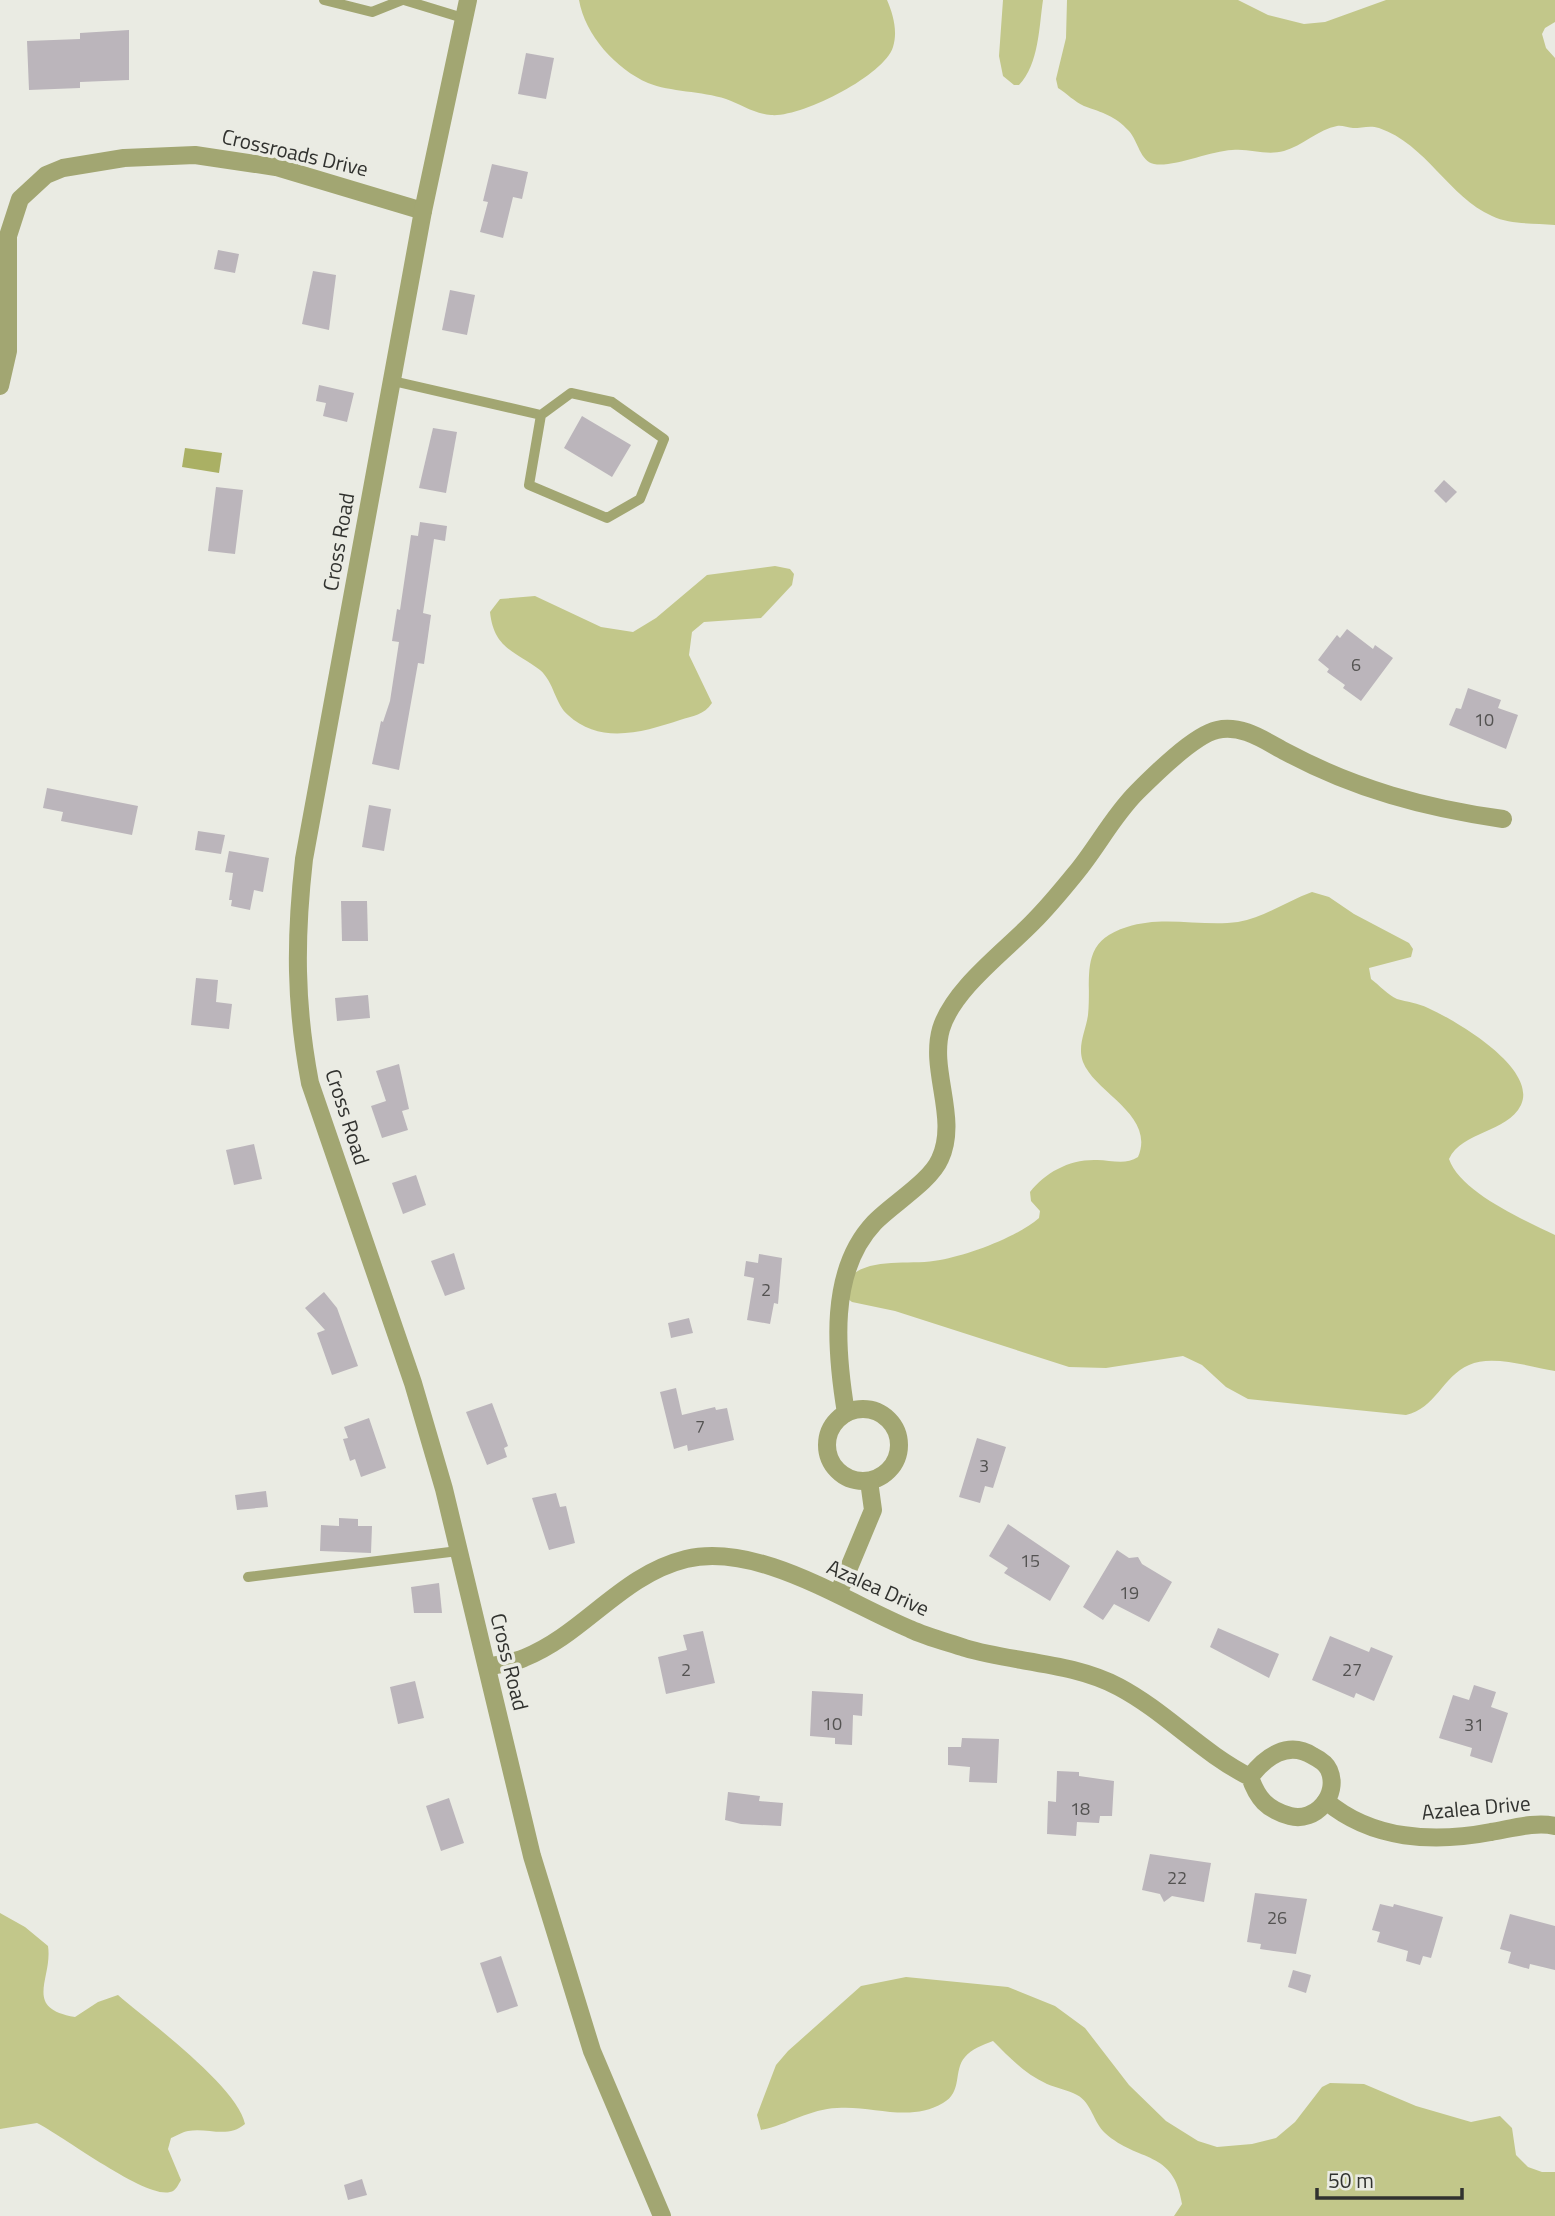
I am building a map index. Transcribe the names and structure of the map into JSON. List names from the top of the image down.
{
  "streets": {
    "street": ["Crossroads Drive", "Cross Road", "Azalea Drive"]
  },
  "crossings": [
    ["Crossroads Drive", "Cross Road"],
    ["Cross Road", "Azalea Drive"]
  ],
  "house_numbers": [
    "6",
    "10",
    "2",
    "7",
    "3",
    "15",
    "19",
    "2",
    "27",
    "10",
    "31",
    "18",
    "22",
    "26"
  ],
  "scale_bar": "50 m"
}
